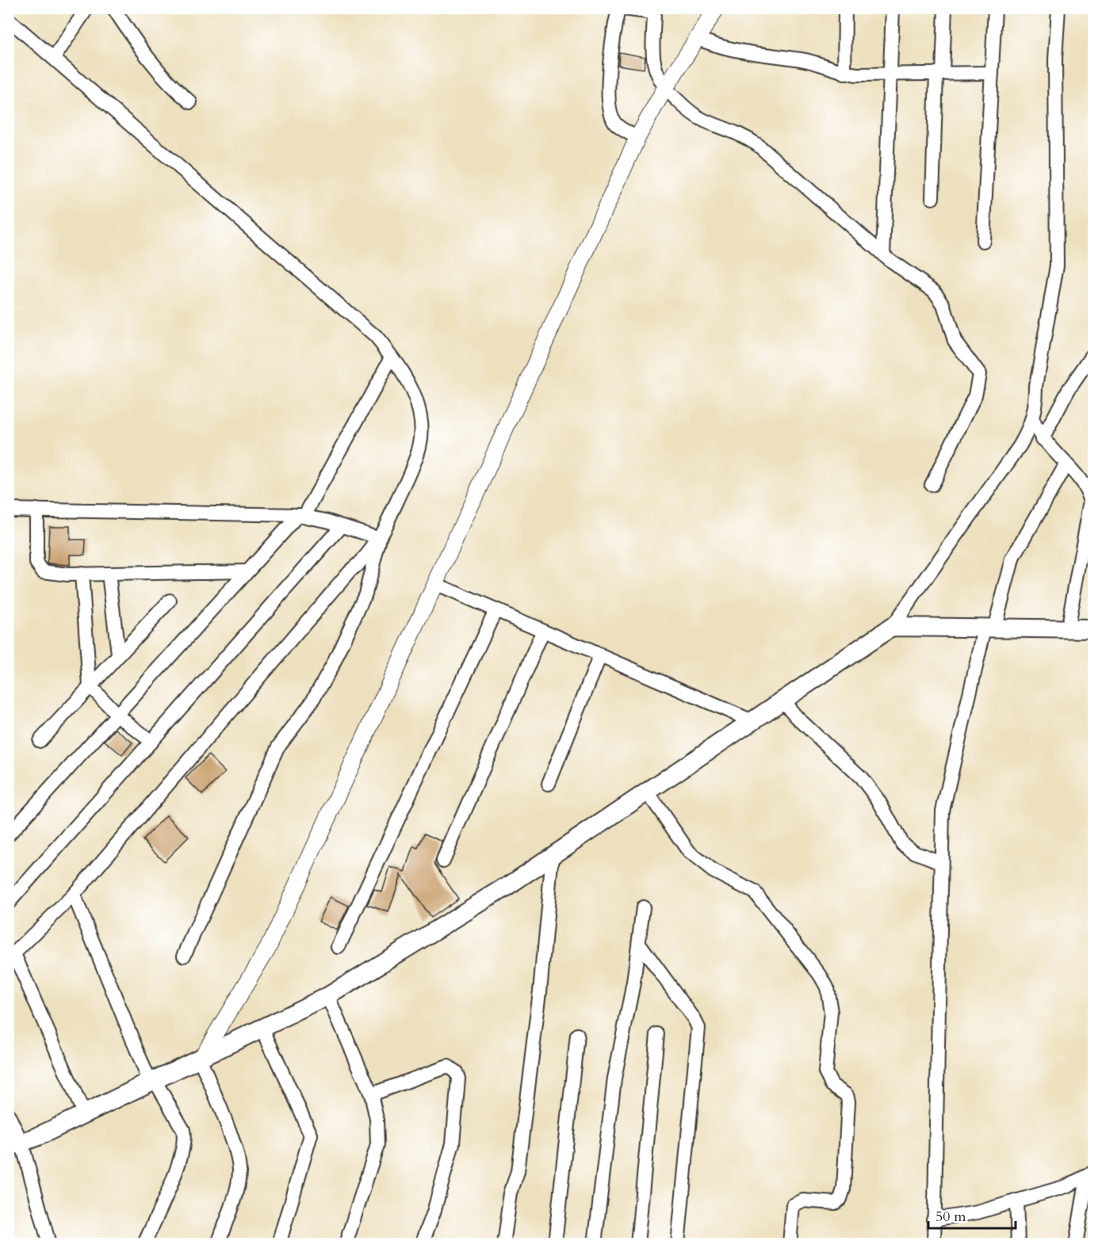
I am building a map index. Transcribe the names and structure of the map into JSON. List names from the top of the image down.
{
  "scale_bar": "50 m"
}
